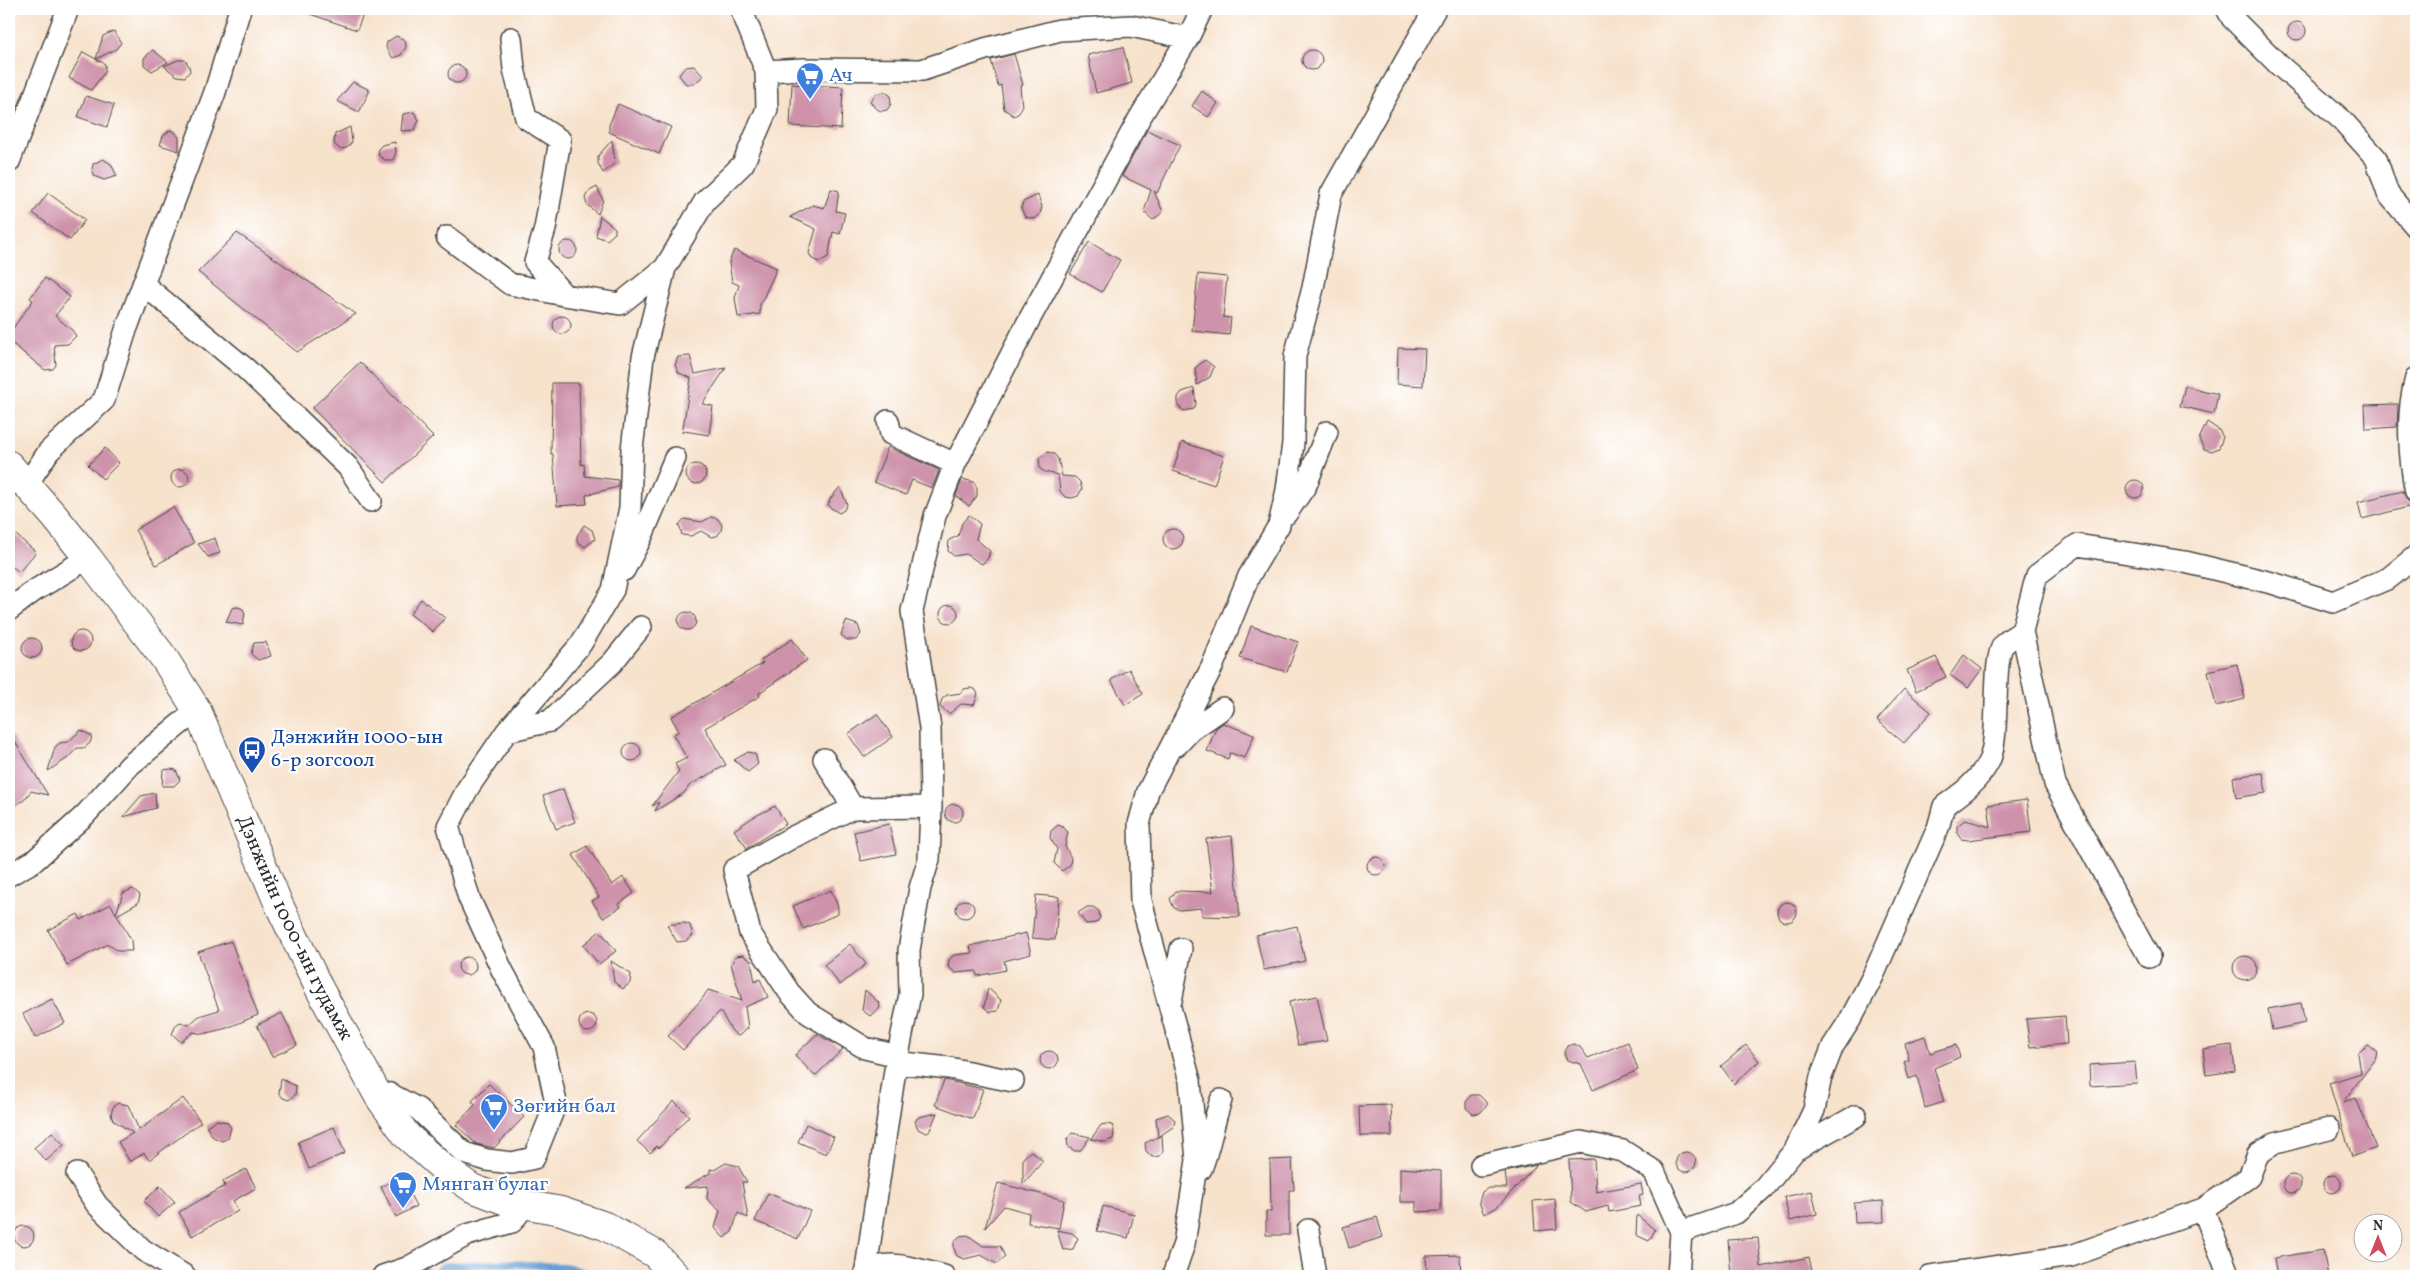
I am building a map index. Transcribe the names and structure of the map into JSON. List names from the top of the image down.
{
  "streets": {
    "main road": ["Дэнжийн 1000-ын гудамж"]
  },
  "places": {
    "supermarket": ["Ач", "Зөгийн бал", "Мянган булаг"],
    "bus stop": ["Дэнжийн 1000-ын 6-р зогсоол"]
  },
  "north": "top"
}
